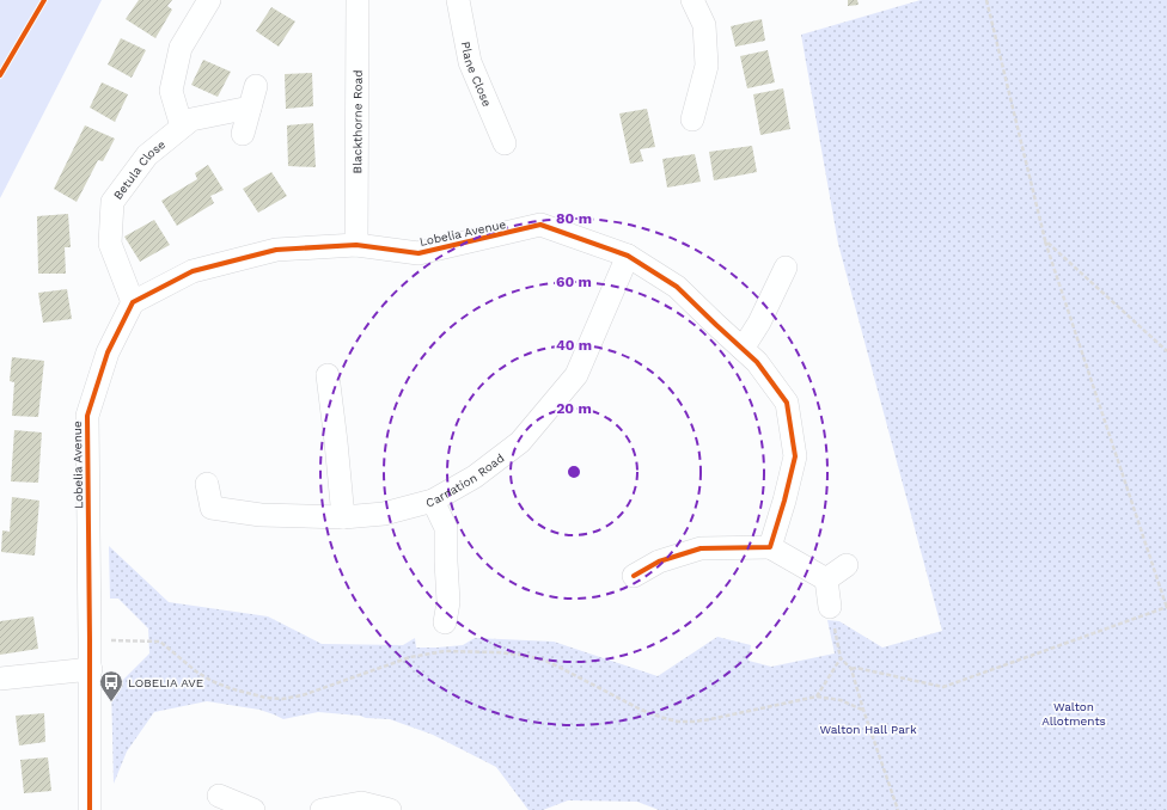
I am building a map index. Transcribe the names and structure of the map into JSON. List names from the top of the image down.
{
  "streets": {
    "street": [
      "Plane Close",
      "Blackthorne Road",
      "Betula Close",
      "Lobelia Avenue",
      "Carnation Road"
    ]
  },
  "crossings": [
    ["Blackthorne Road", "Lobelia Avenue"],
    ["Betula Close", "Lobelia Avenue"],
    ["Lobelia Avenue", "Carnation Road"]
  ],
  "parks": ["Walton Allotments", "Walton Hall Park"],
  "places": {
    "bus stop": ["LOBELIA AVE"]
  },
  "rings": [
    "80 m",
    "60 m",
    "40 m",
    "20 m"
  ]
}
